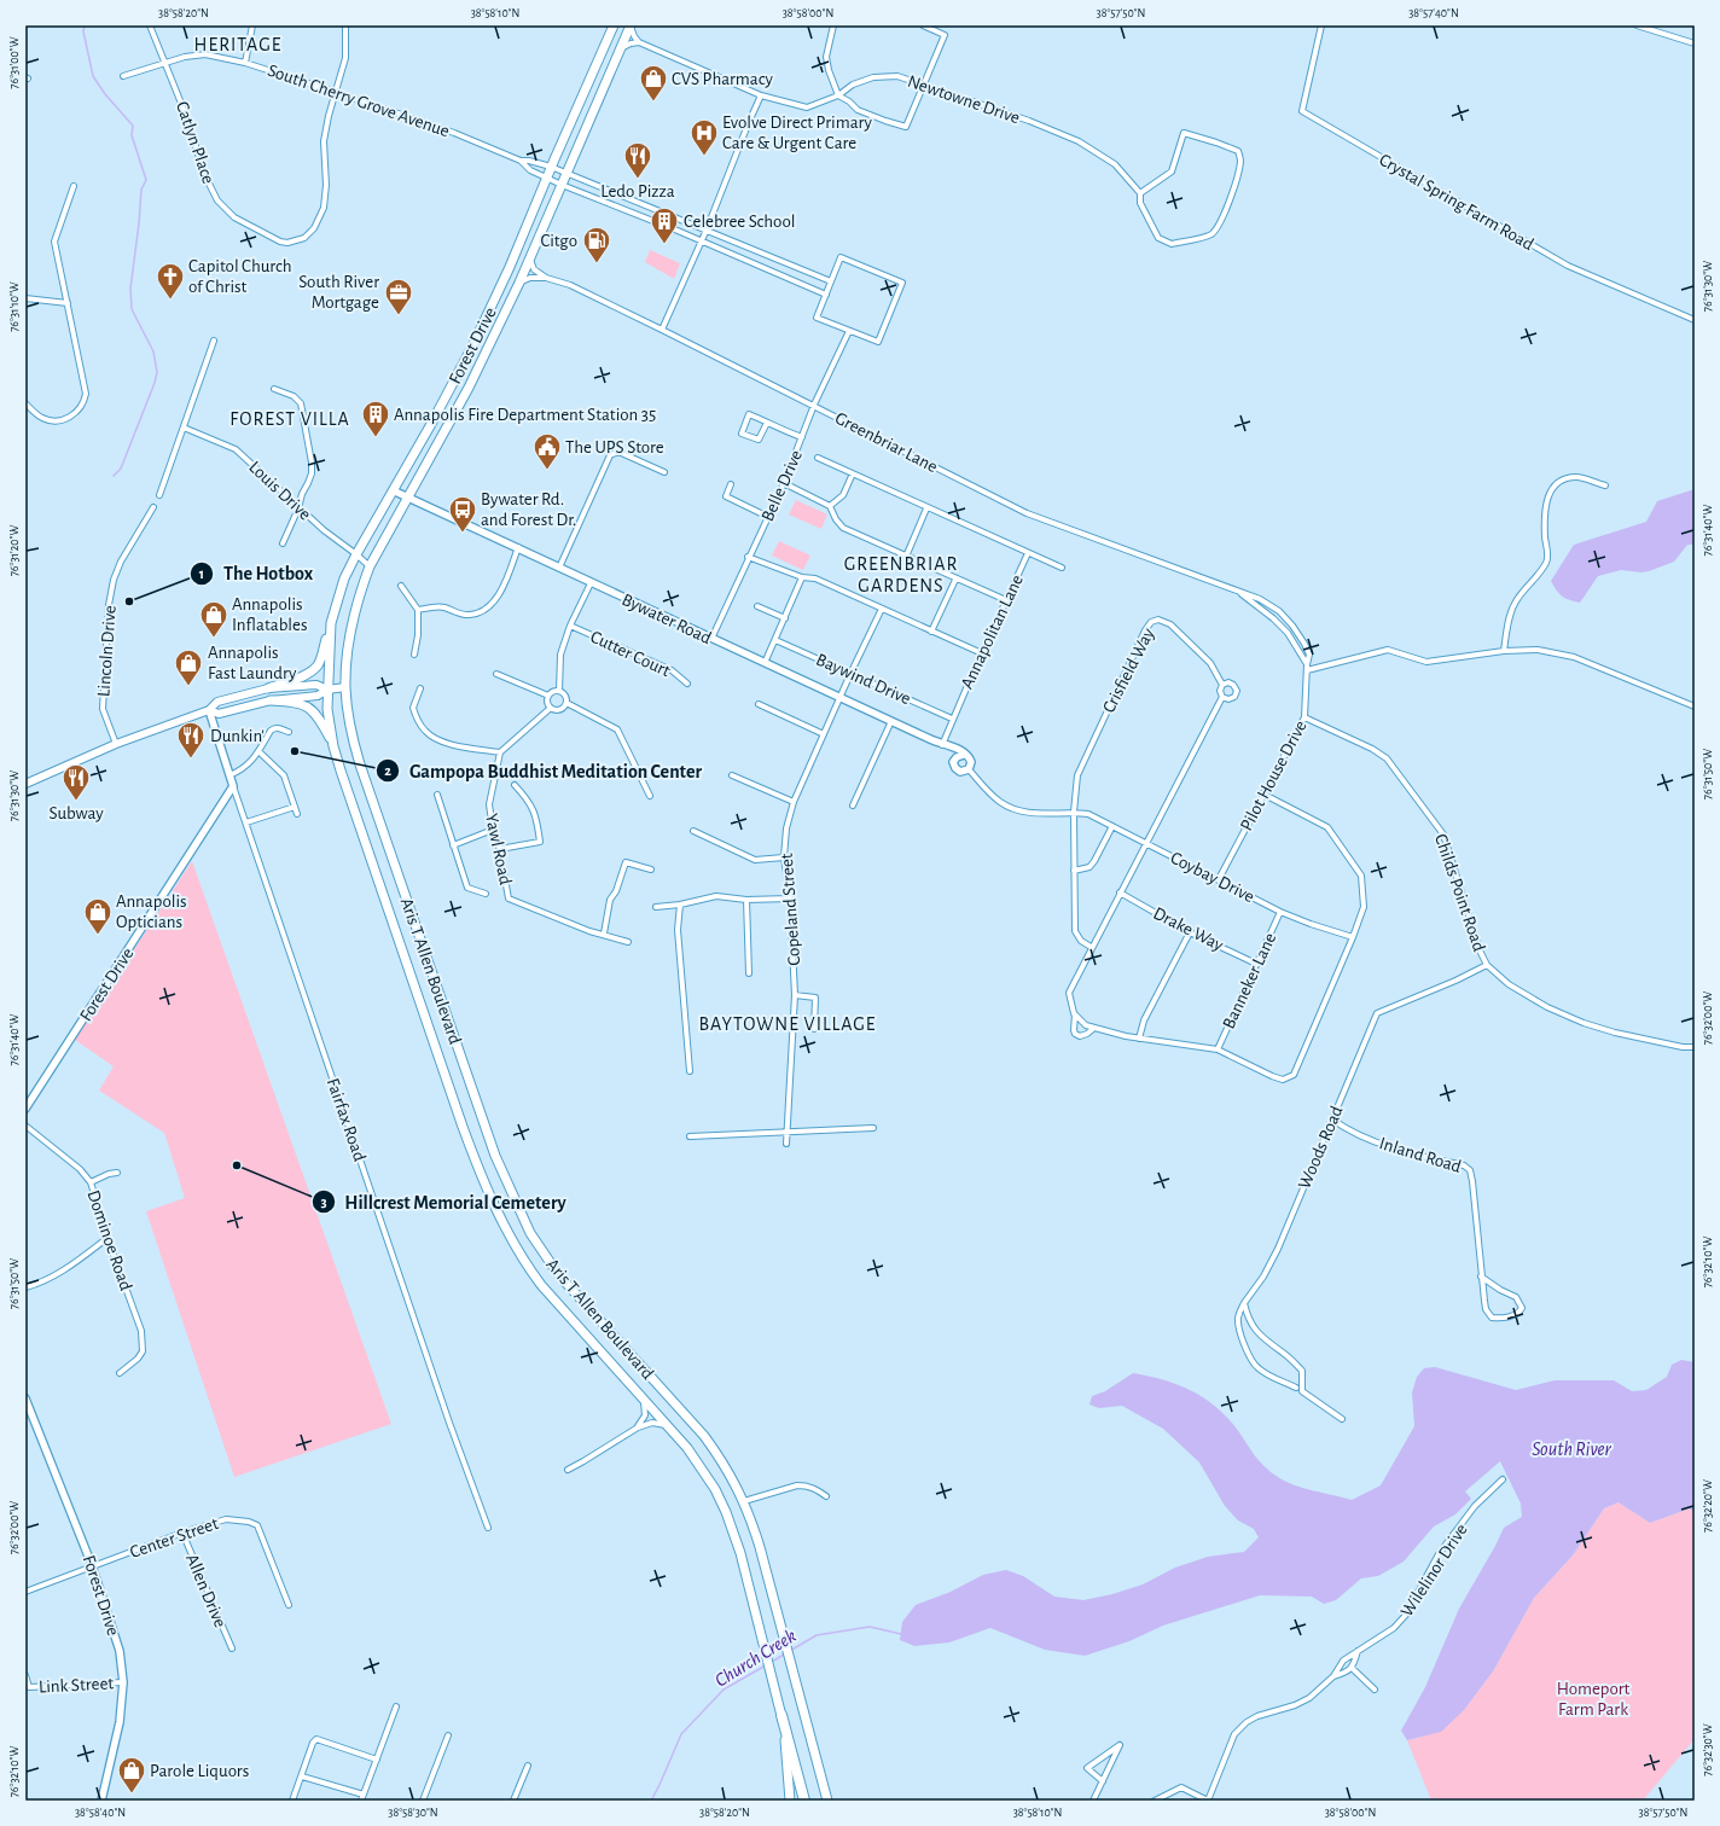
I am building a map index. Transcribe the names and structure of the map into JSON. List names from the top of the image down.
{
  "streets": {
    "highway": ["Aris T Allen Boulevard"],
    "main road": ["Forest Drive"],
    "street": [
      "Newtowne Drive",
      "South Cherry Grove Avenue",
      "Catlyn Place",
      "Crystal Spring Farm Road",
      "Greenbriar Lane",
      "Belle Drive",
      "Louis Drive",
      "Bywater Road",
      "Annapolitan Lane",
      "Lincoln Drive",
      "Cutter Court",
      "Crisfield Way",
      "Baywind Drive",
      "Pilot House Drive",
      "Yawl Road",
      "Coybay Drive",
      "Childs Point Road",
      "Copeland Street",
      "Drake Way",
      "Banneker Lane",
      "Fairfax Road",
      "Woods Road",
      "Inland Road",
      "Dominoe Road",
      "Center Street",
      "Wilelinor Drive",
      "Allen Drive",
      "Link Street"
    ]
  },
  "crossings": [
    ["South Cherry Grove Avenue", "Catlyn Place"],
    ["South Cherry Grove Avenue", "Forest Drive"],
    ["Forest Drive", "Greenbriar Lane"],
    ["Forest Drive", "Louis Drive"],
    ["Forest Drive", "Bywater Road"],
    ["Forest Drive", "Aris T Allen Boulevard"],
    ["Forest Drive", "Fairfax Road"],
    ["Forest Drive", "Center Street"],
    ["Forest Drive", "Link Street"],
    ["Greenbriar Lane", "Belle Drive"],
    ["Greenbriar Lane", "Pilot House Drive"],
    ["Belle Drive", "Bywater Road"],
    ["Bywater Road", "Annapolitan Lane"],
    ["Bywater Road", "Copeland Street"],
    ["Annapolitan Lane", "Baywind Drive"],
    ["Crisfield Way", "Coybay Drive"],
    ["Crisfield Way", "Drake Way"],
    ["Baywind Drive", "Copeland Street"],
    ["Pilot House Drive", "Coybay Drive"],
    ["Pilot House Drive", "Childs Point Road"],
    ["Coybay Drive", "Banneker Lane"],
    ["Childs Point Road", "Woods Road"],
    ["Drake Way", "Banneker Lane"],
    ["Woods Road", "Inland Road"],
    ["Center Street", "Allen Drive"]
  ],
  "districts": [
    "HERITAGE",
    "FOREST VILLA",
    "GREENBRIAR GARDENS",
    "BAYTOWNE VILLAGE"
  ],
  "water": ["South River", "Church Creek"],
  "parks": ["Homeport Farm Park"],
  "places": {
    "shop": [
      "CVS Pharmacy",
      "Annapolis Inflatables",
      "Annapolis Fast Laundry",
      "Annapolis Opticians",
      "Parole Liquors"
    ],
    "hospital": ["Evolve Direct Primary Care & Urgent Care"],
    "restaurant": ["Ledo Pizza", "Dunkin'", "Subway"],
    "building": ["Celebree School", "Annapolis Fire Department Station 35"],
    "fuel station": ["Citgo"],
    "church": ["Capitol Church of Christ"],
    "office": ["South River Mortgage"],
    "public building": ["The UPS Store"],
    "bus stop": ["Bywater Rd. and Forest Dr."],
    "other": ["The Hotbox", "Gampopa Buddhist Meditation Center", "Hillcrest Memorial Cemetery"]
  },
  "coordinates": [
    "38°58'20\"N",
    "38°58'10\"N",
    "38°58'00\"N",
    "38°57'50\"N",
    "38°57'40\"N",
    "76°31'00\"W",
    "76°31'30\"W",
    "76°31'10\"W",
    "76°31'40\"W",
    "76°31'20\"W",
    "76°31'50\"W",
    "76°32'00\"W",
    "76°32'10\"W",
    "76°32'20\"W",
    "76°32'30\"W",
    "38°58'40\"N",
    "38°58'30\"N"
  ]
}
